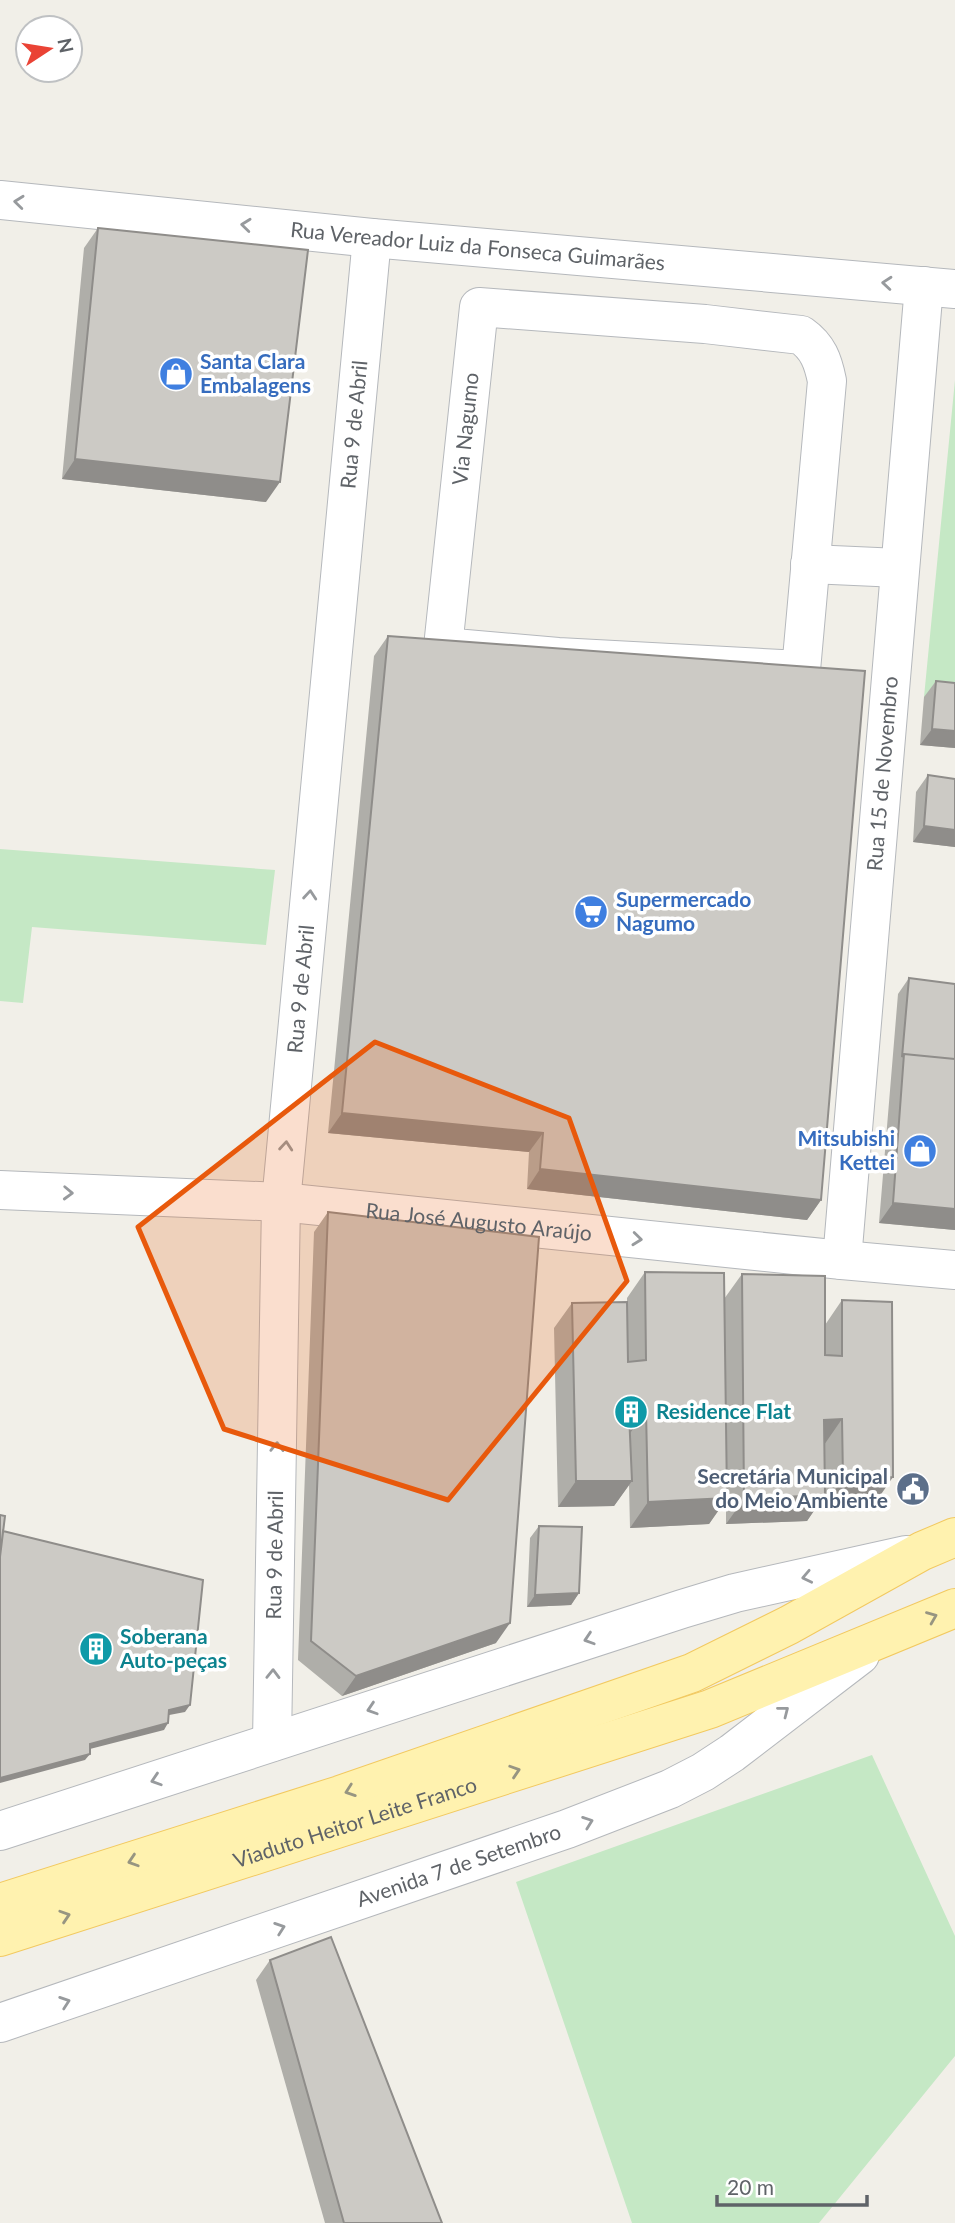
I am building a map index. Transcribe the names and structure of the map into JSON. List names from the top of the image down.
{
  "streets": {
    "main road": ["Viaduto Heitor Leite Franco", "Avenida 7 de Setembro"],
    "street": [
      "Rua Vereador Luiz da Fonseca Guimarães",
      "Rua 9 de Abril",
      "Via Nagumo",
      "Rua 15 de Novembro",
      "Rua José Augusto Araújo"
    ]
  },
  "crossings": [
    ["Rua Vereador Luiz da Fonseca Guimarães", "Rua 9 de Abril"],
    ["Rua Vereador Luiz da Fonseca Guimarães", "Rua 15 de Novembro"],
    ["Rua 9 de Abril", "Rua José Augusto Araújo"],
    ["Rua 15 de Novembro", "Rua José Augusto Araújo"],
    ["Viaduto Heitor Leite Franco", "Avenida 7 de Setembro"]
  ],
  "one_way": ["Rua Vereador Luiz da Fonseca Guimarães", "Rua 9 de Abril", "Rua José Augusto Araújo"],
  "places": {
    "shop": ["Santa Clara Embalagens", "Mitsubishi Kettei"],
    "supermarket": ["Supermercado Nagumo"],
    "building": ["Residence Flat", "Soberana Auto-peças"],
    "public building": ["Secretária Municipal do Meio Ambiente"]
  },
  "scale_bar": "20 m",
  "north": "right"
}
